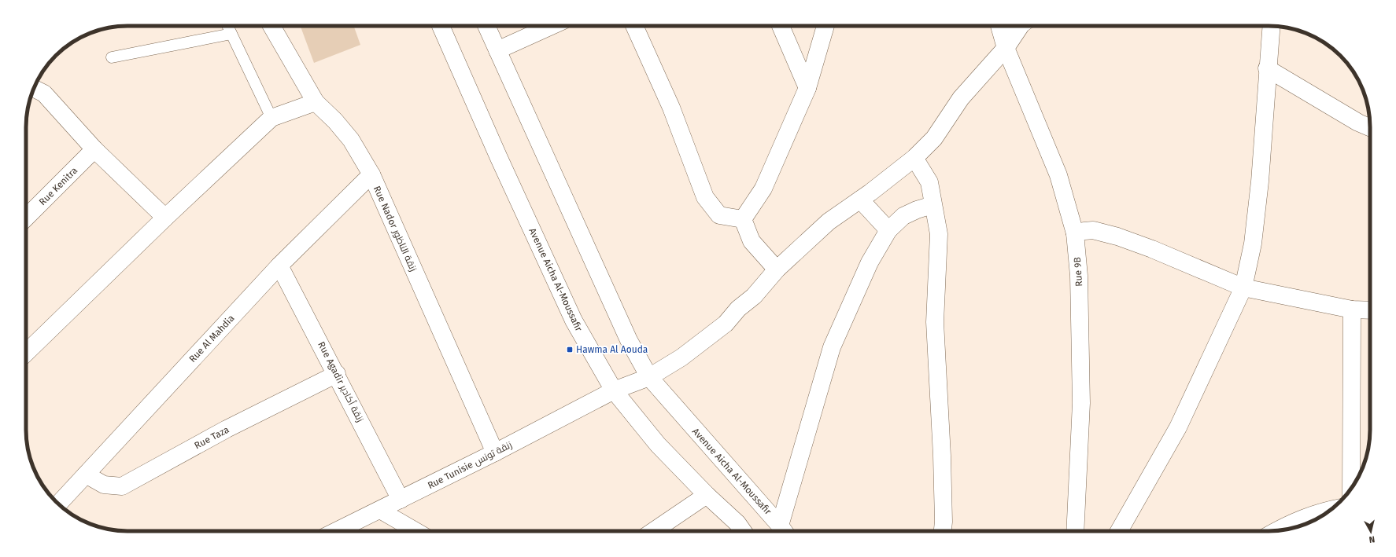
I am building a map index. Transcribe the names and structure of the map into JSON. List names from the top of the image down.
{
  "streets": {
    "street": [
      "Rue Kenitra",
      "Rue Nador زنقة الناظور",
      "Rue 9B",
      "Avenue Aicha Al-Moussafir",
      "Rue Al Mahdia",
      "Rue Agadir زنقة أكادير",
      "Rue Taza",
      "Rue Tunisie زنقة تونس"
    ]
  },
  "crossings": [
    ["Rue Nador زنقة الناظور", "Rue Al Mahdia"],
    ["Rue Nador زنقة الناظور", "Rue Tunisie زنقة تونس"],
    ["Rue 9B", "Rue Tunisie زنقة تونس"],
    ["Avenue Aicha Al-Moussafir", "Rue Tunisie زنقة تونس"],
    ["Rue Al Mahdia", "Rue Agadir زنقة أكادير"],
    ["Rue Al Mahdia", "Rue Taza"],
    ["Rue Agadir زنقة أكادير", "Rue Taza"],
    ["Rue Agadir زنقة أكادير", "Rue Tunisie زنقة تونس"]
  ],
  "places": {
    "transit": ["Hawma Al Aouda"]
  },
  "north": "bottom"
}
